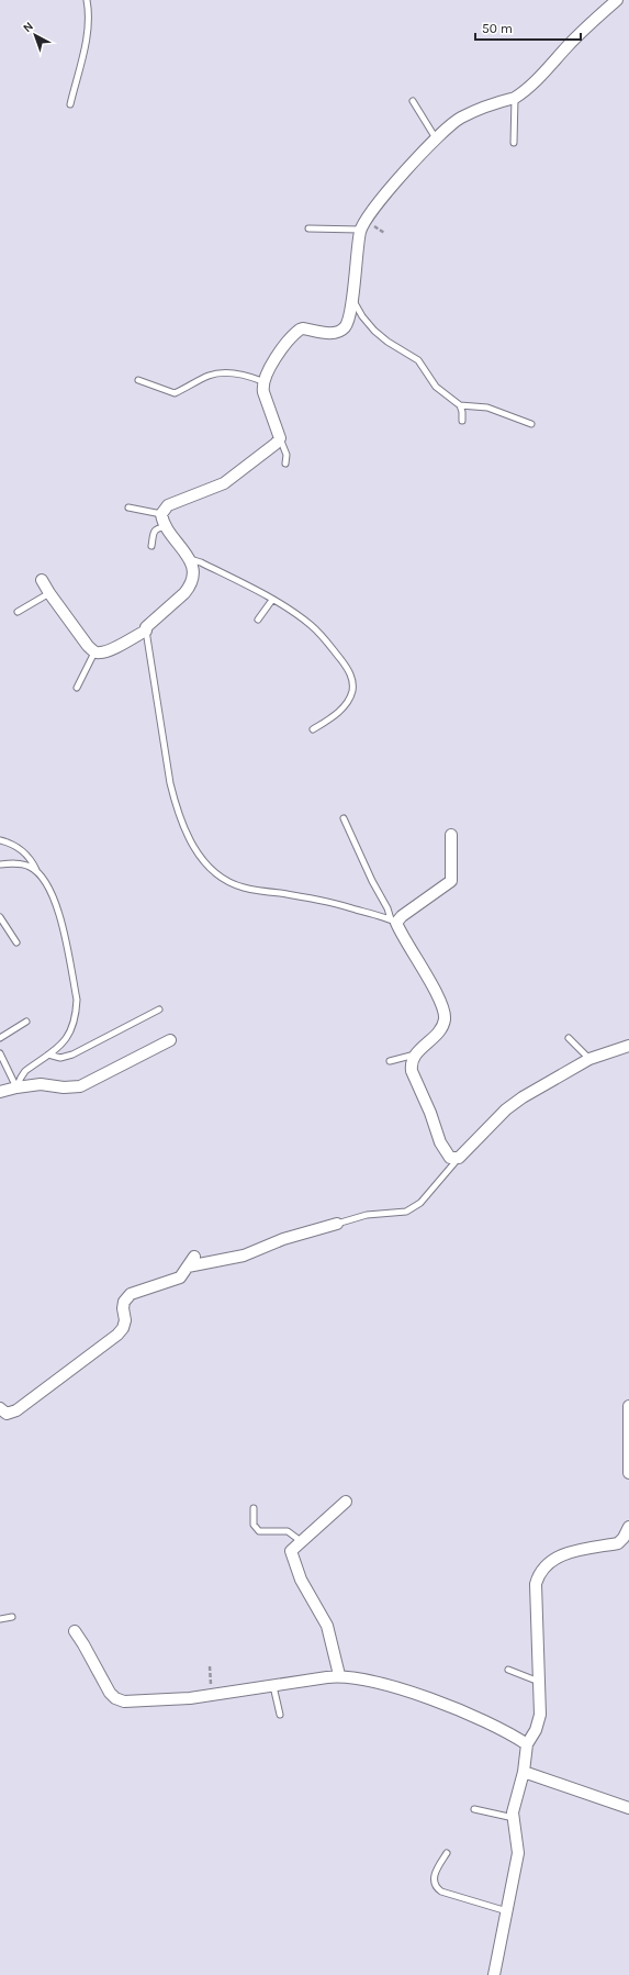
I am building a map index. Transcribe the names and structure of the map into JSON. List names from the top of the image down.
{
  "scale_bar": "50 m",
  "north": "top left"
}
